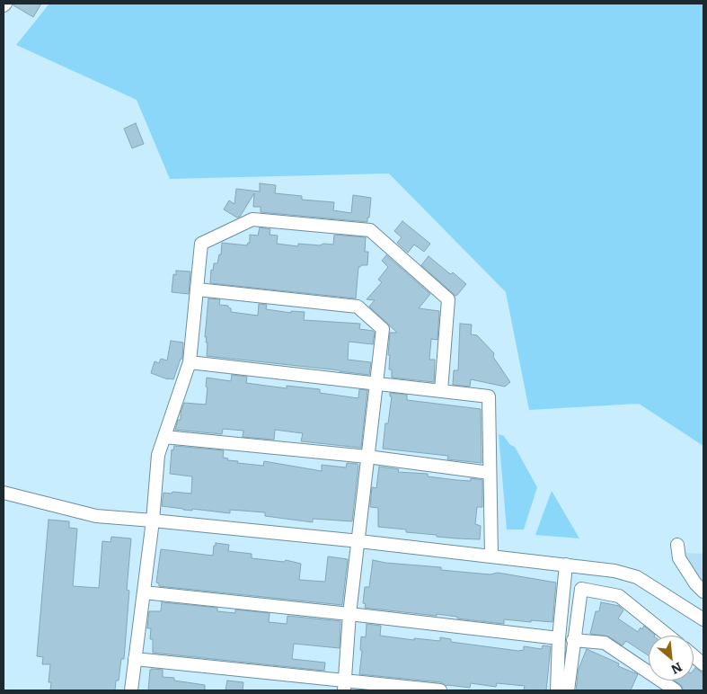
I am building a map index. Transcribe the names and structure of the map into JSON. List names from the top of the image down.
{
  "north": "bottom right"
}
